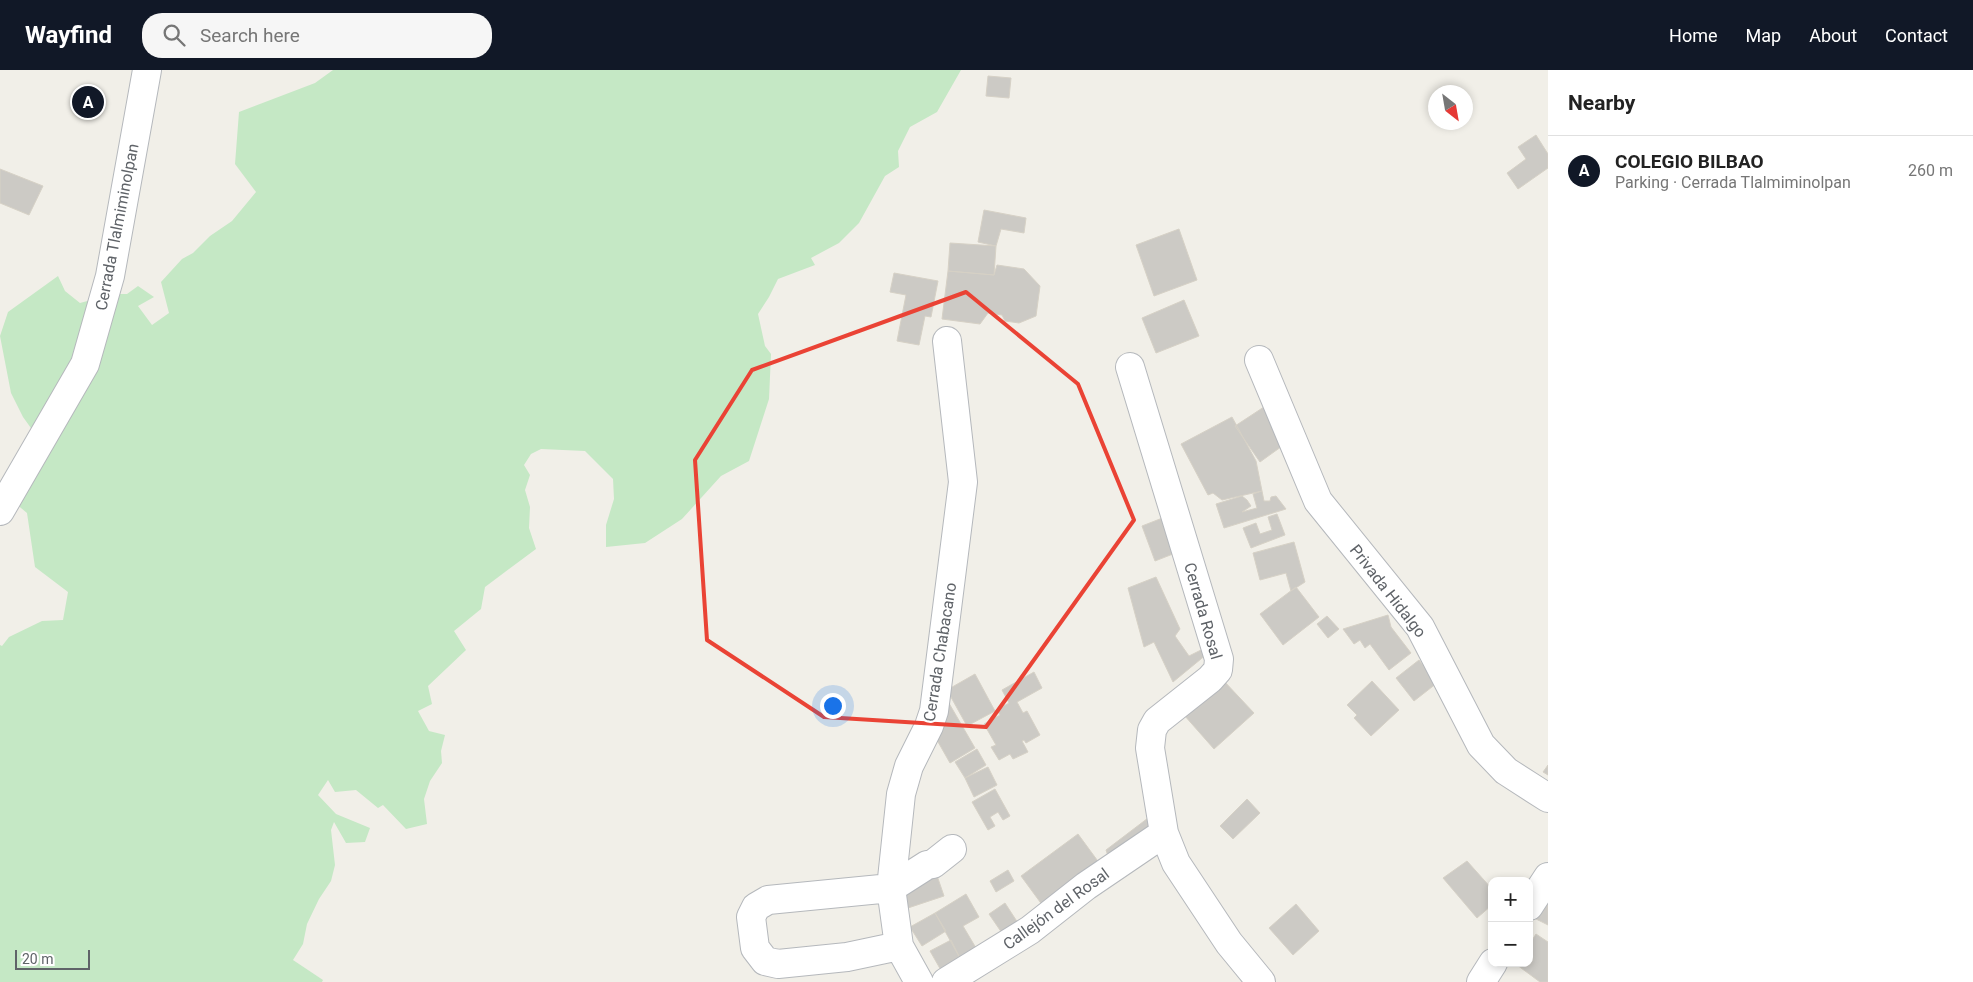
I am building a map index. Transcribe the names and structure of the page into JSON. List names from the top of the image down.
{
  "streets": {
    "street": [
      "Cerrada Tlalmiminolpan",
      "Privada Hidalgo",
      "Cerrada Rosal",
      "Cerrada Chabacano",
      "Callejón del Rosal"
    ]
  },
  "crossings": [
    ["Cerrada Rosal", "Callejón del Rosal"]
  ],
  "scale_bar": "20 m",
  "north": "bottom right",
  "page": {
    "header": "Wayfind",
    "search": "Search here",
    "nav": [
      "Home",
      "Map",
      "About",
      "Contact"
    ],
    "heading": "Nearby",
    "pins": "A",
    "list": [
      {
        "mark": "A",
        "name": "COLEGIO BILBAO",
        "note": "Parking · Cerrada Tlalmiminolpan",
        "value": "260 m"
      }
    ],
    "map_buttons": ["+", "−"],
    "scale": "20 m"
  }
}
